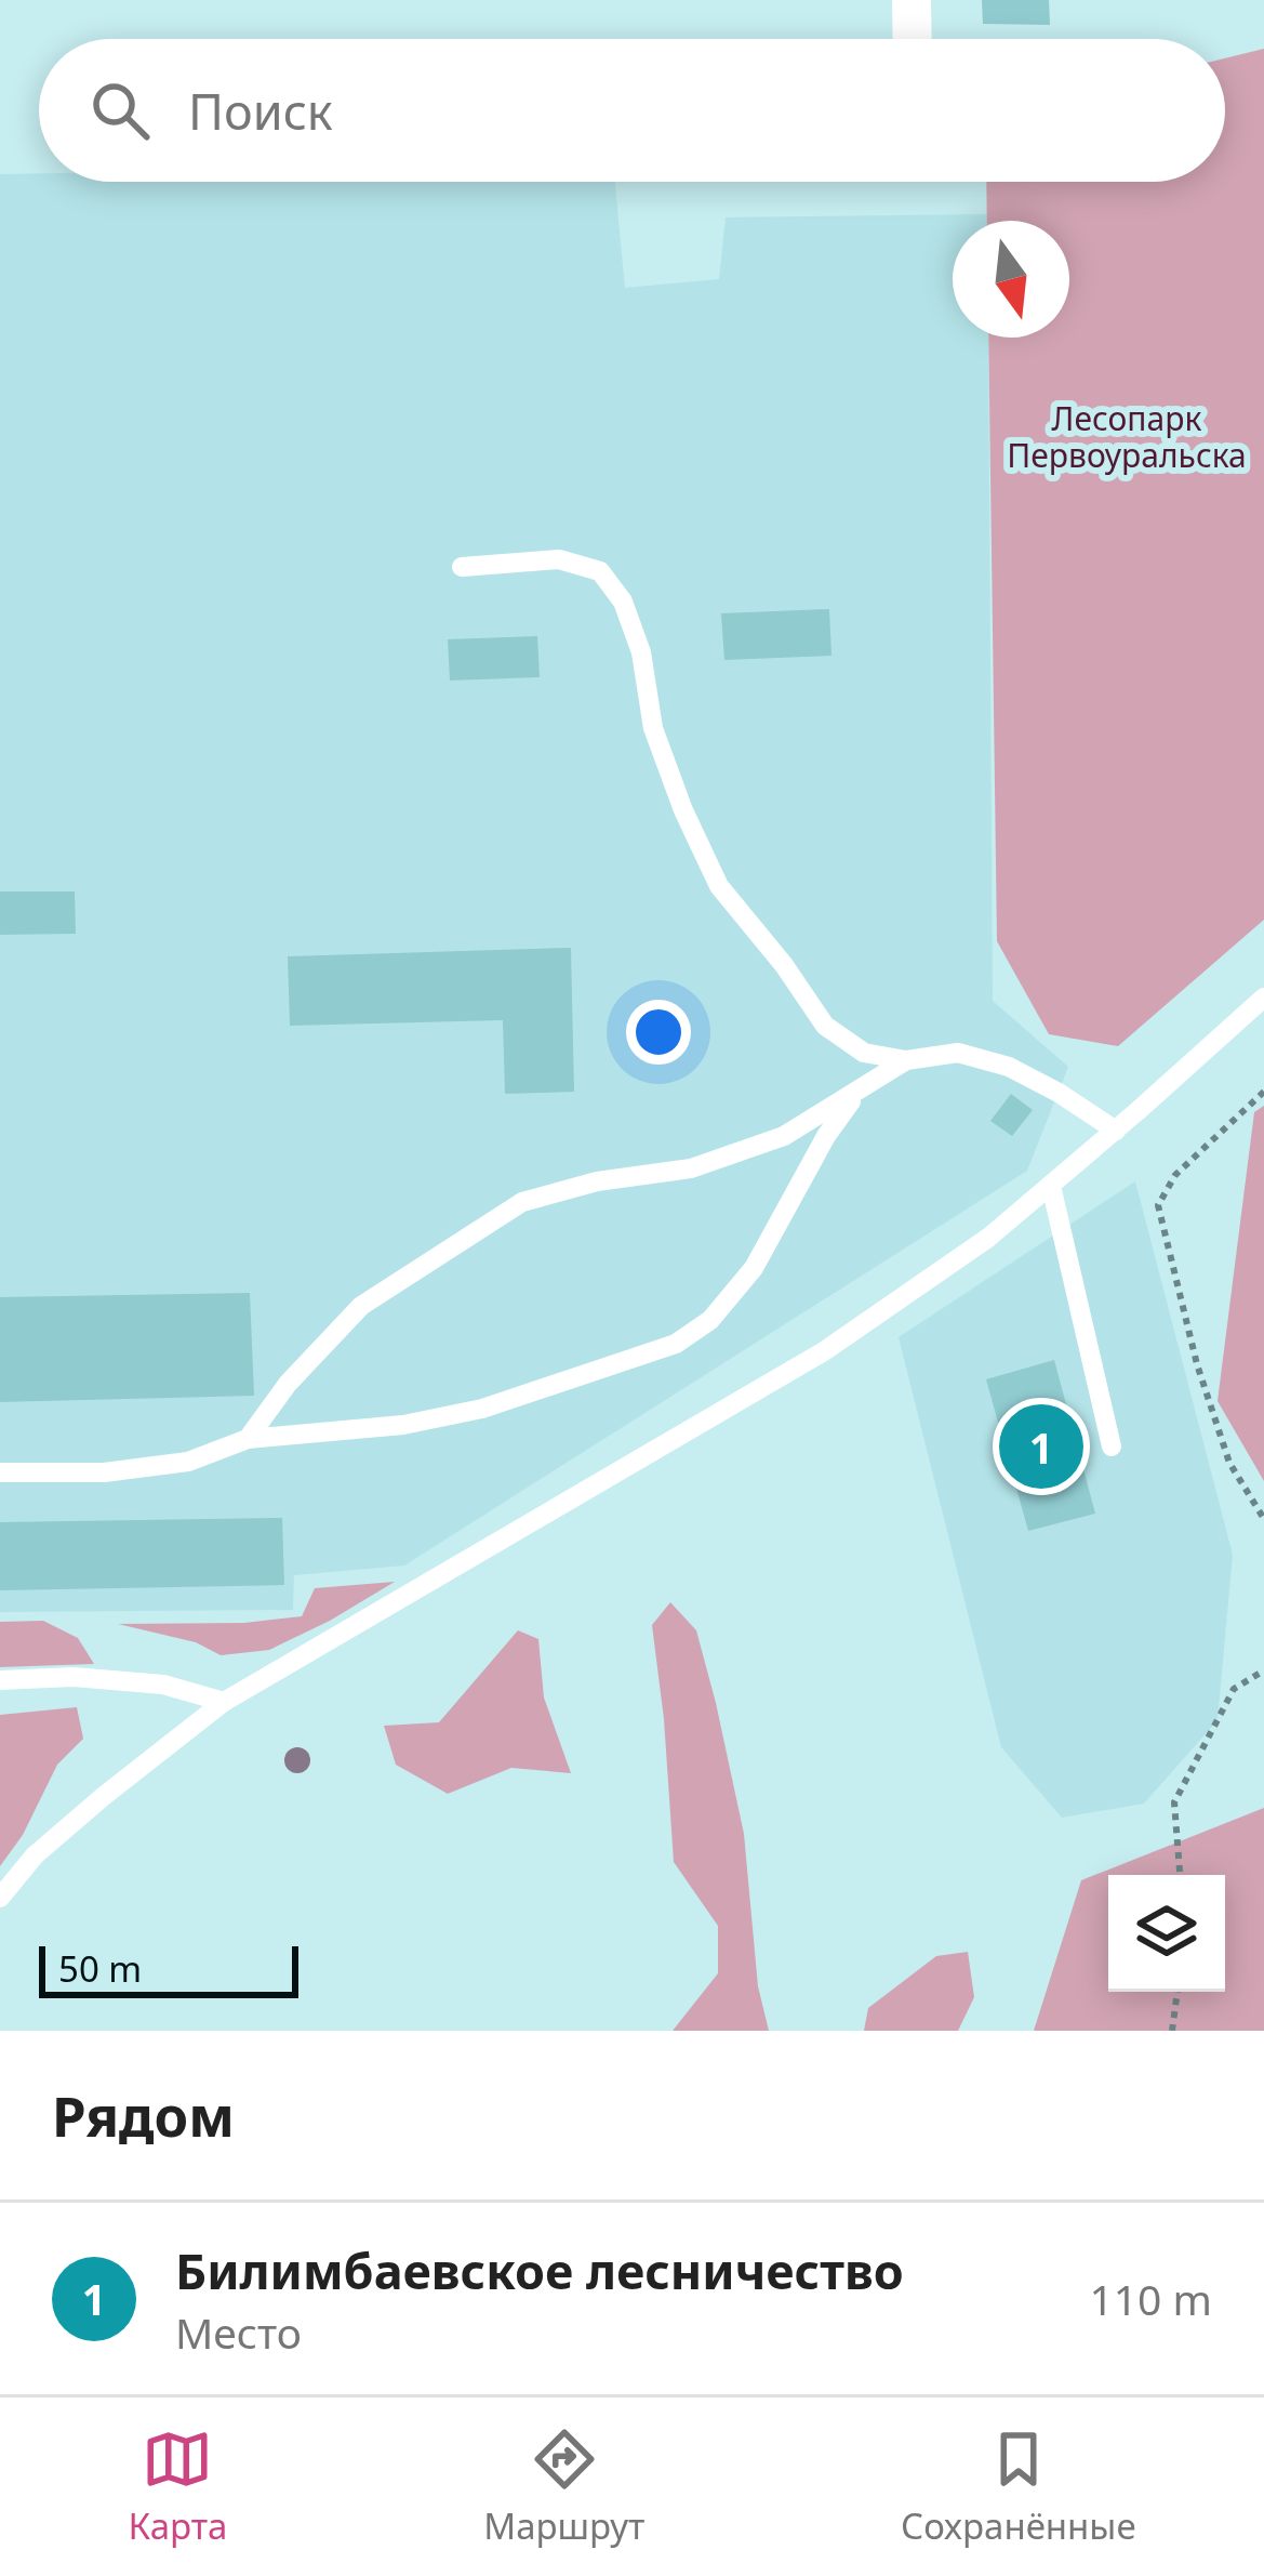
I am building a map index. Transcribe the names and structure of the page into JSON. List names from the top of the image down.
{
  "parks": ["Лесопарк Первоуральска"],
  "scale_bar": "50 m",
  "north": "bottom",
  "page": {
    "search": "Поиск",
    "pins": "1",
    "scale": "50 m",
    "heading": "Рядом",
    "list": [
      {
        "mark": "1",
        "name": "Билимбаевское лесничество",
        "note": "Место",
        "value": "110 m"
      }
    ],
    "nav": ["Карта", "Маршрут", "Сохранённые"]
  }
}
